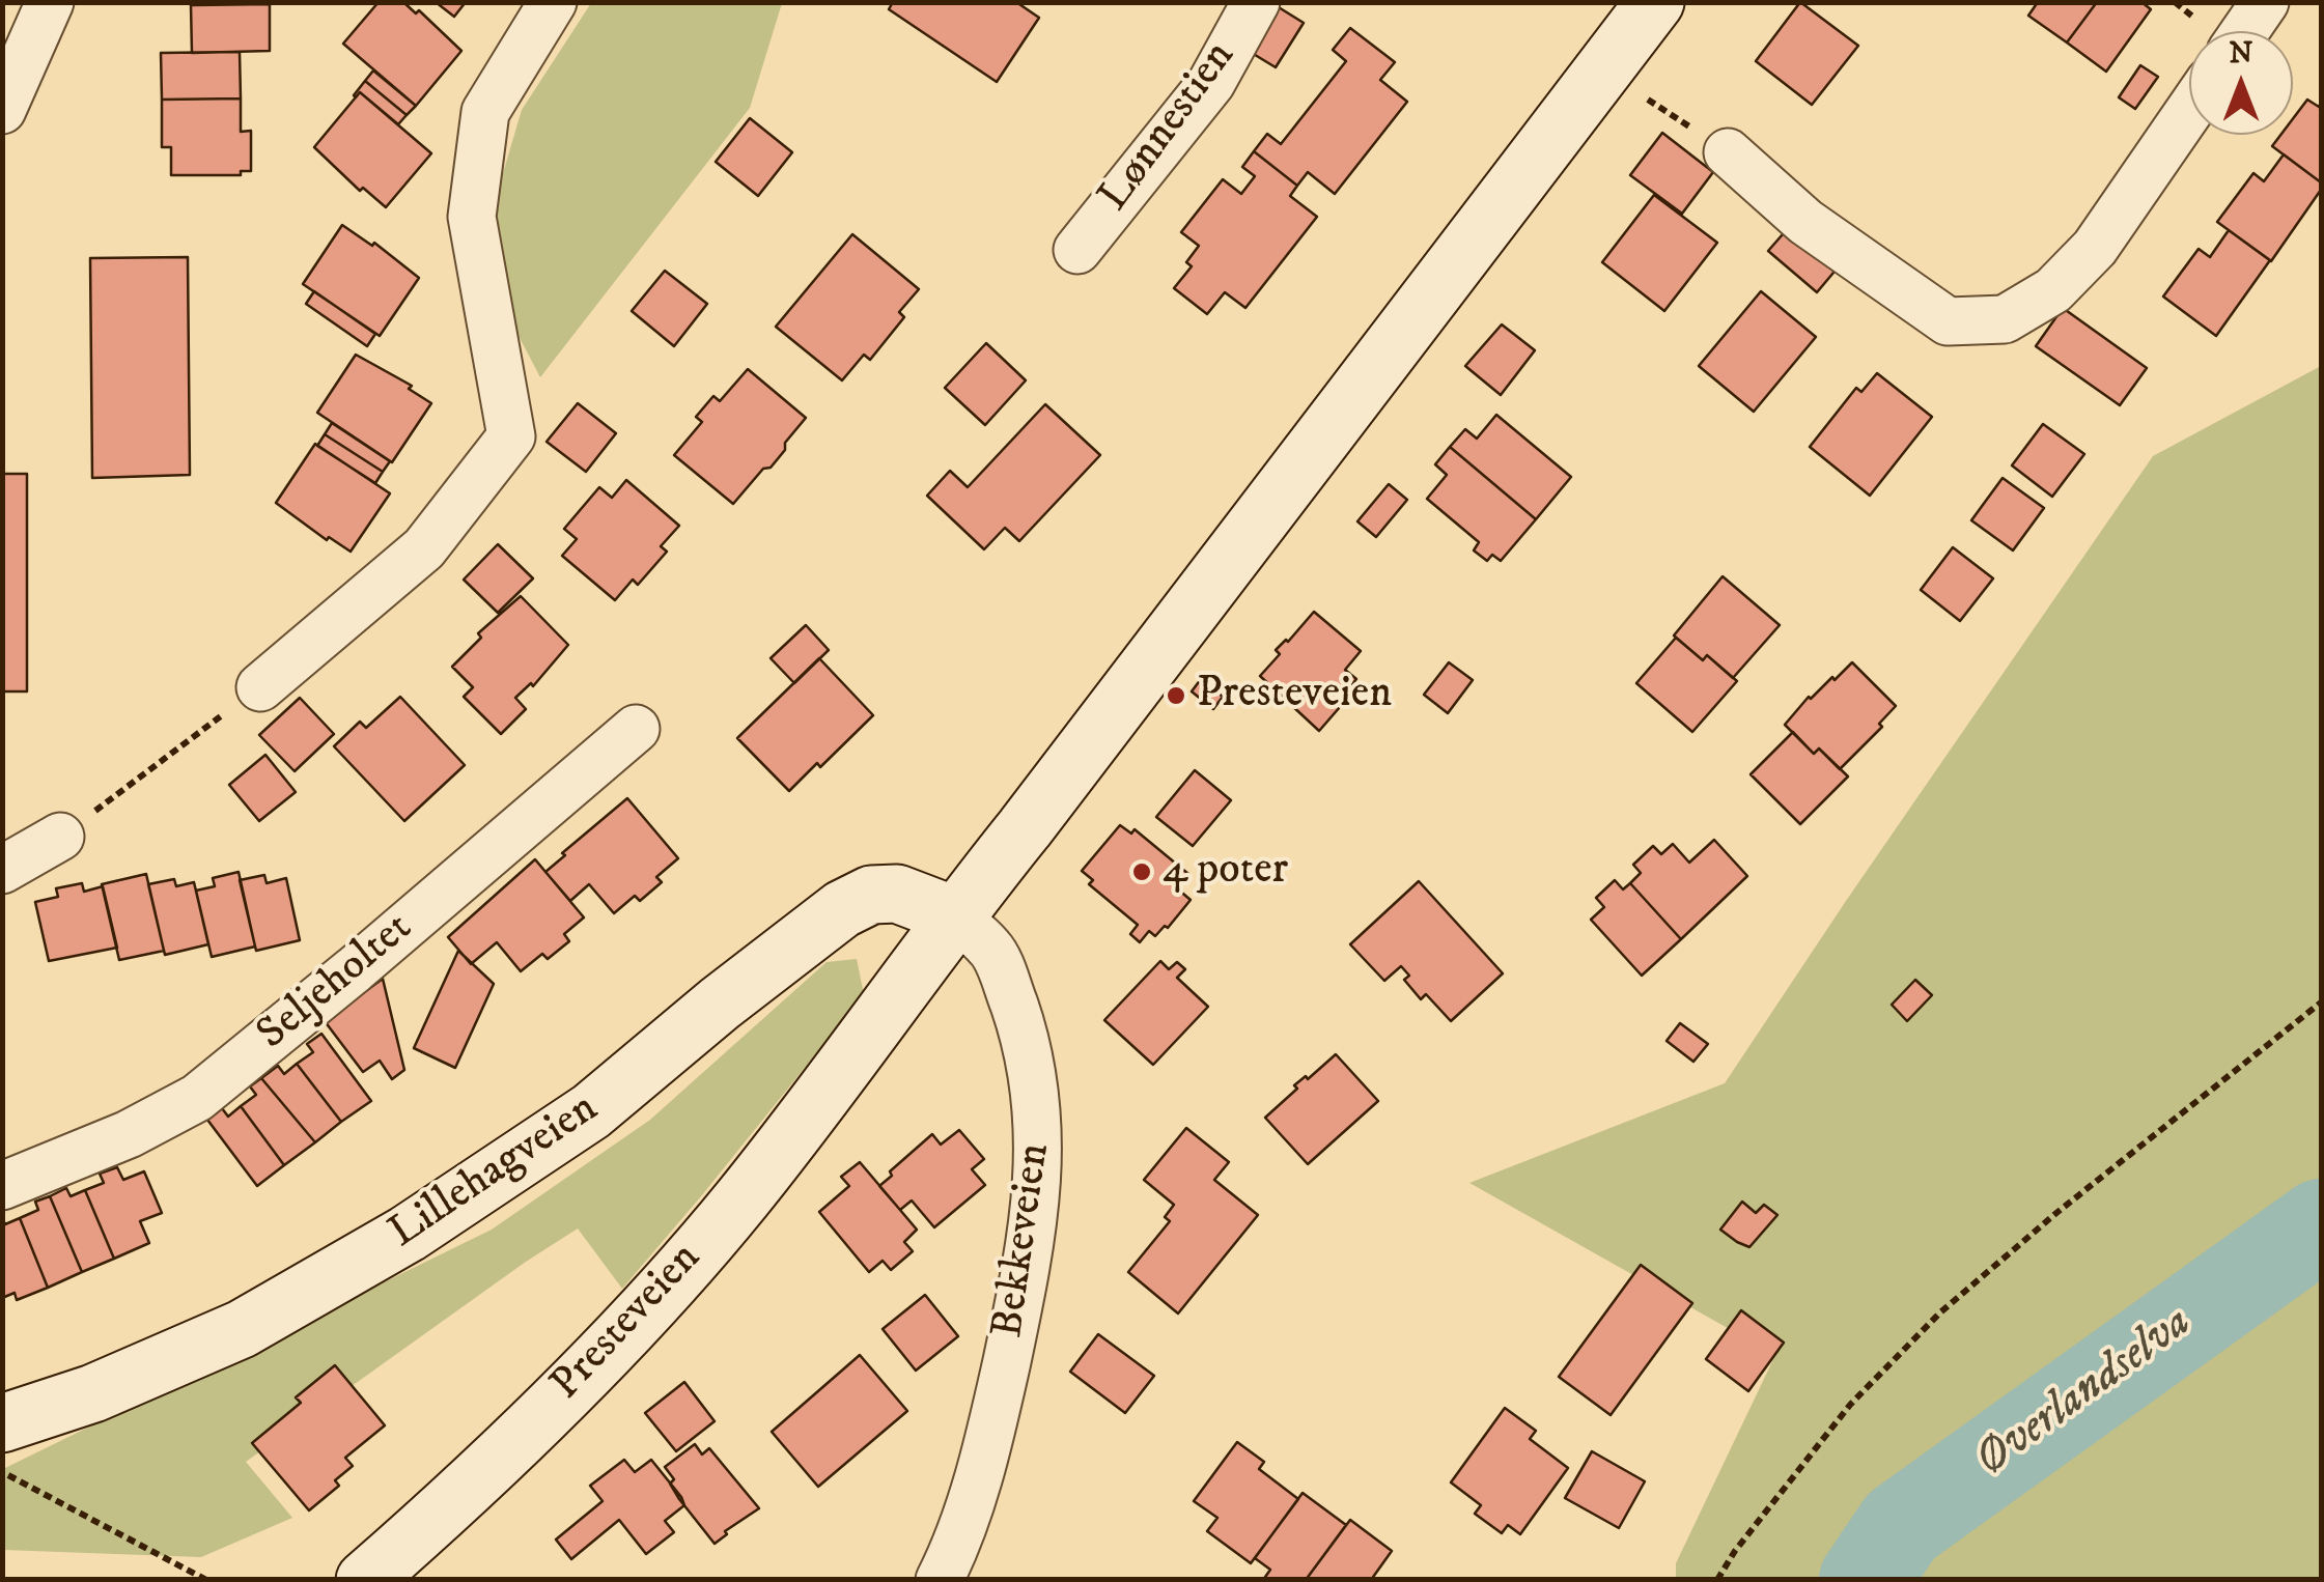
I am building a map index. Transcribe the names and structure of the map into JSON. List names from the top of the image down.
{
  "streets": {
    "main road": ["Lillehagveien", "Presteveien"],
    "street": ["Lønnestien", "Seljeholtet", "Bekkeveien"]
  },
  "crossings": [
    ["Lillehagveien", "Bekkeveien"],
    ["Lillehagveien", "Presteveien"],
    ["Bekkeveien", "Presteveien"]
  ],
  "water": ["Øverlandselva"],
  "places": ["Presteveien", "4 poter"],
  "north": "top"
}
